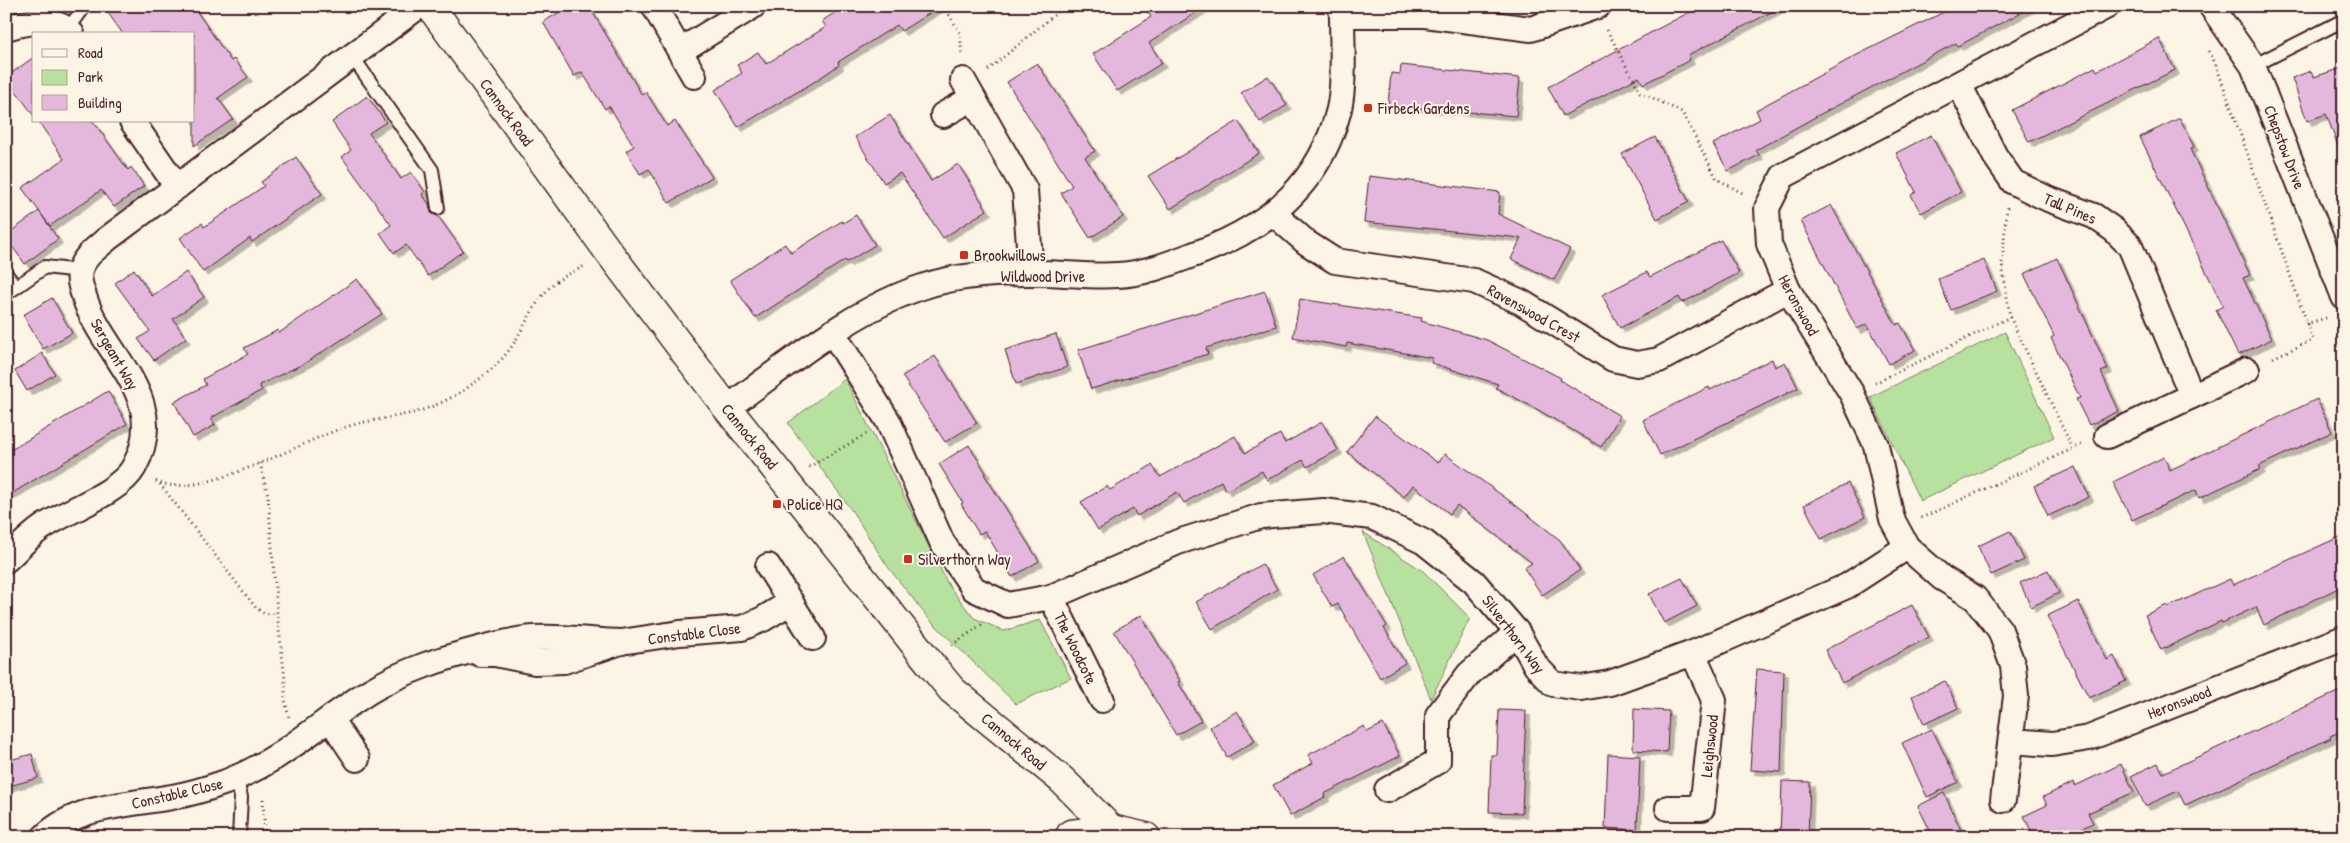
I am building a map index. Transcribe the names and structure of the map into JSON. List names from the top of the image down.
{
  "streets": {
    "main road": ["Cannock Road"],
    "street": [
      "Chepstow Drive",
      "Tall Pines",
      "Wildwood Drive",
      "Heronswood",
      "Ravenswood Crest",
      "Sergeant Way",
      "Constable Close",
      "Silverthorn Way",
      "The Woodcote",
      "Leighswood"
    ]
  },
  "crossings": [
    ["Cannock Road", "Wildwood Drive"],
    ["Tall Pines", "Heronswood"],
    ["Wildwood Drive", "Ravenswood Crest"],
    ["Heronswood", "Ravenswood Crest"],
    ["Heronswood", "Silverthorn Way"],
    ["Silverthorn Way", "The Woodcote"],
    ["Silverthorn Way", "Leighswood"]
  ],
  "places": {
    "transit": [
      "Firbeck Gardens",
      "Brookwillows",
      "Police HQ",
      "Silverthorn Way"
    ]
  },
  "legend": ["Road", "Park", "Building"]
}
